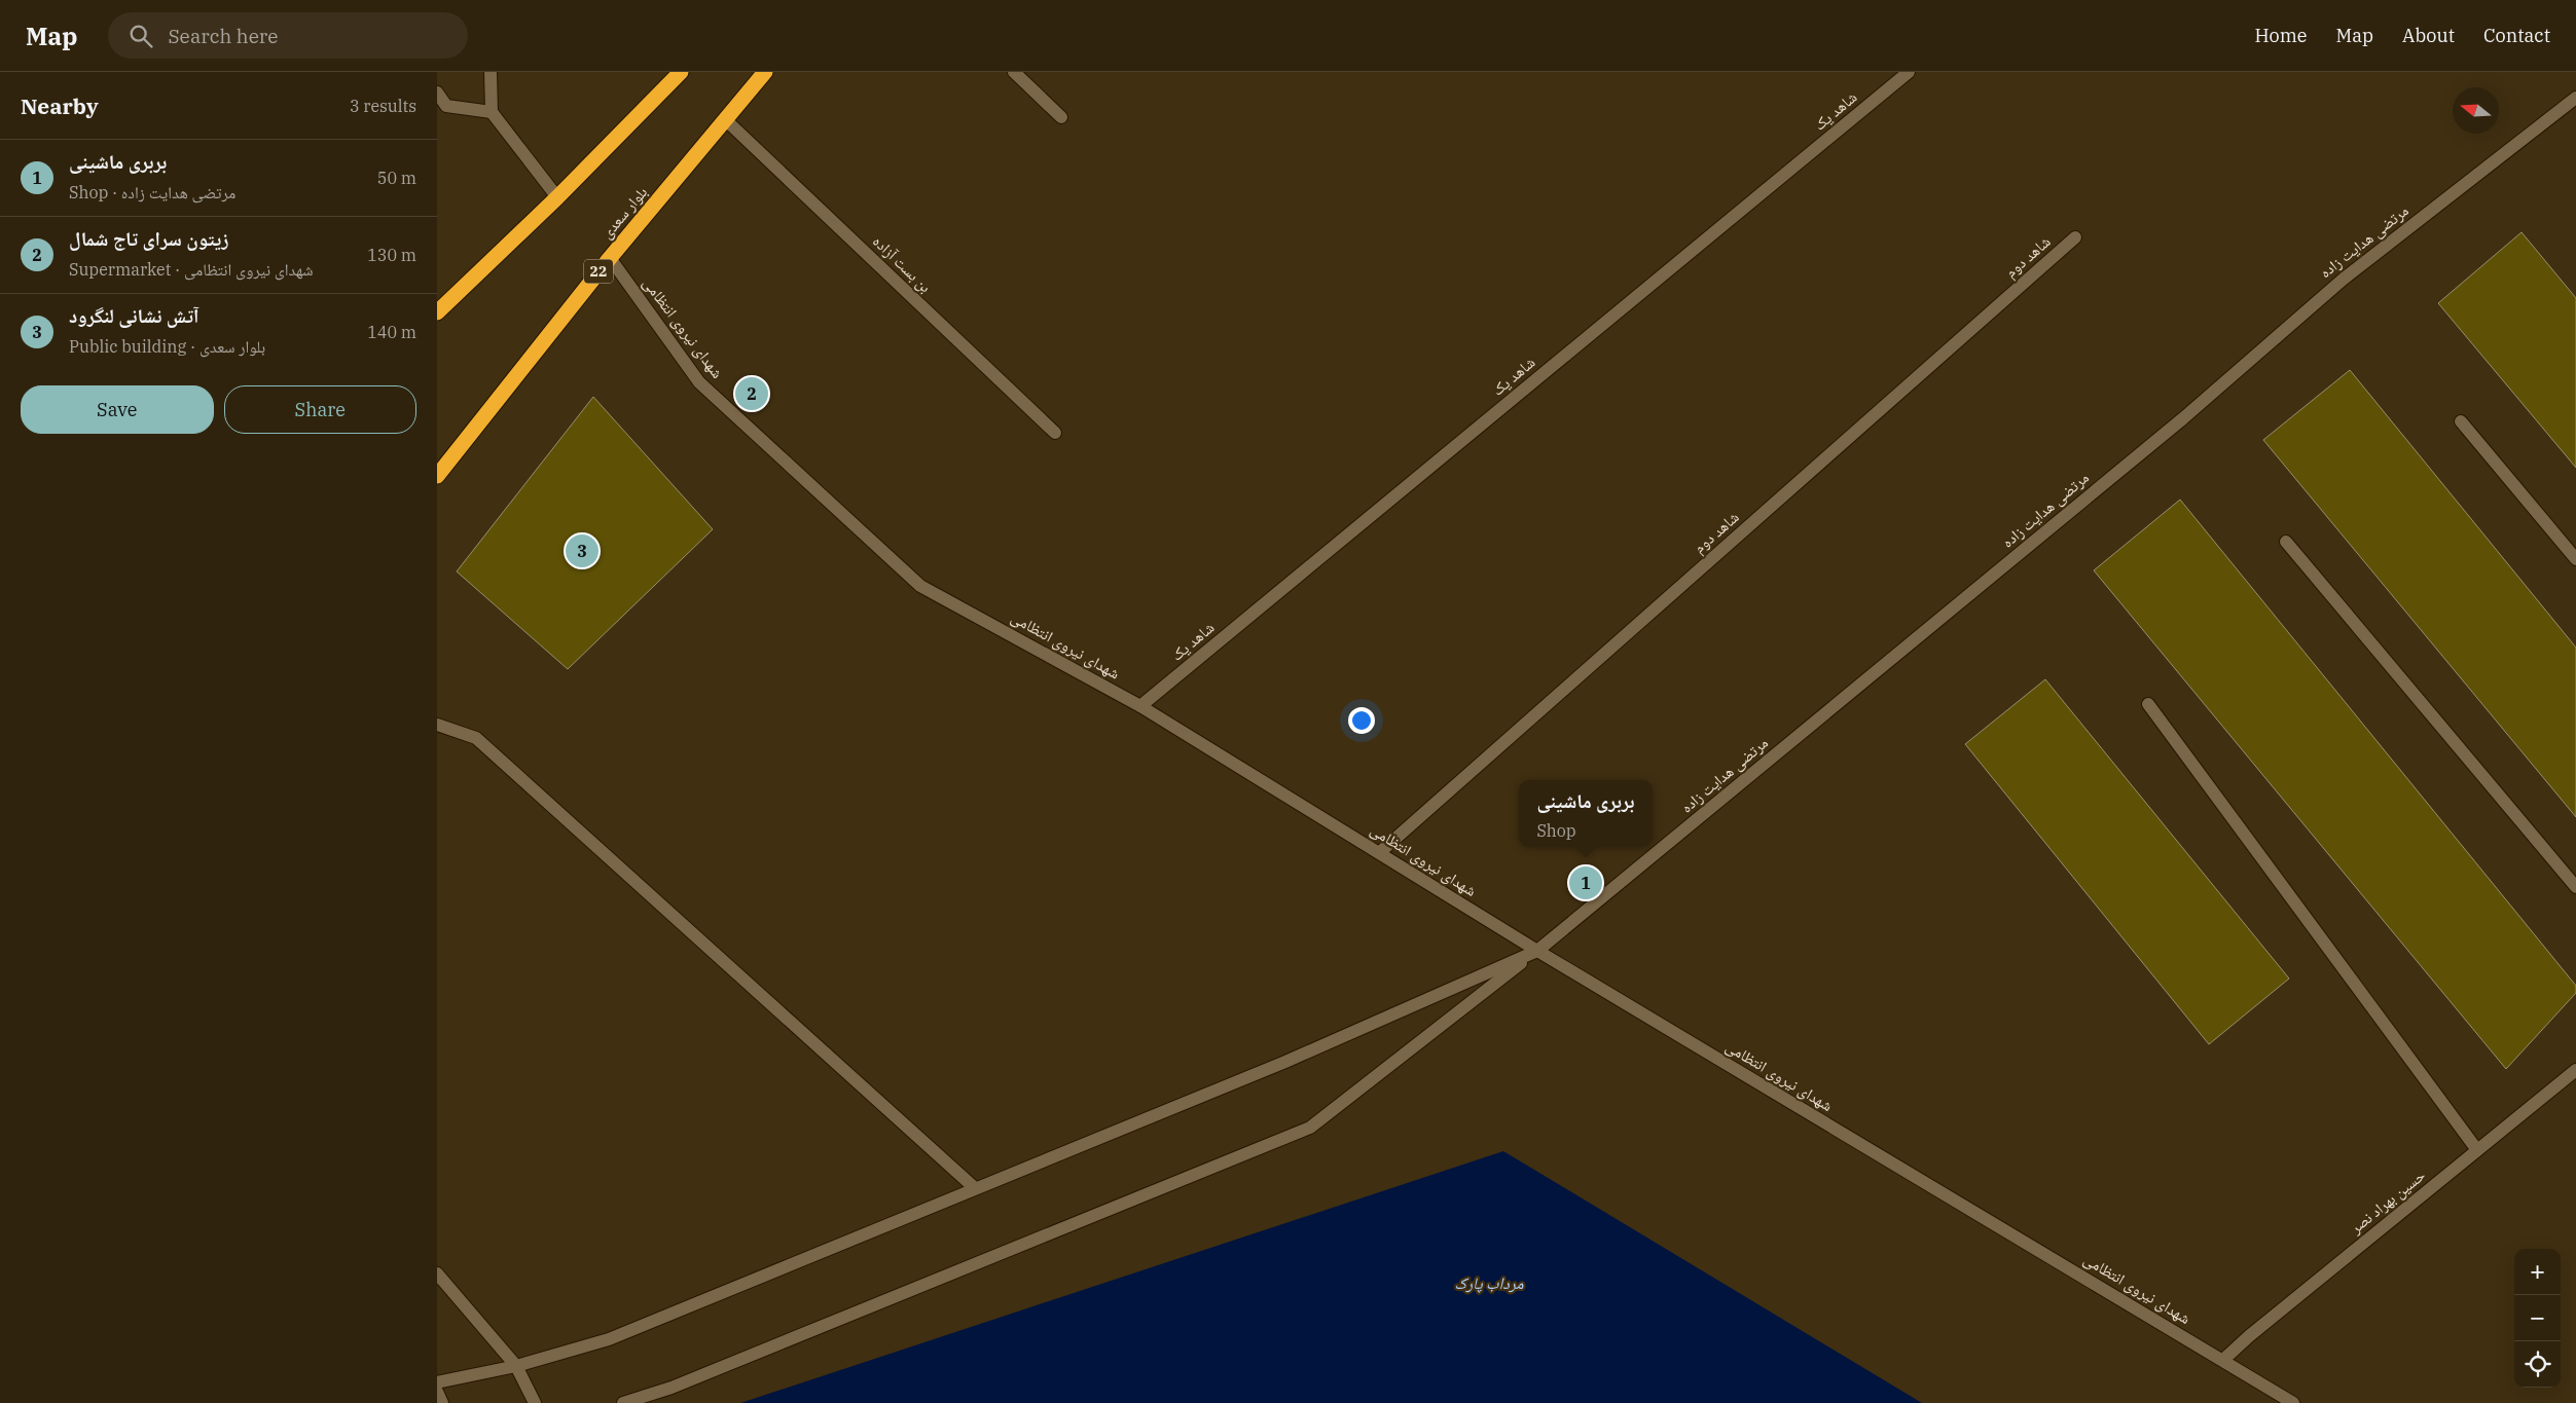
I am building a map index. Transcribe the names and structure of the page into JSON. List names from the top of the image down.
{
  "streets": {
    "highway": ["بلوار سعدی", "22"],
    "street": [
      "شاهد یک",
      "مرتضی هدایت زاده",
      "شاهد دوم",
      "بن بست آزاده",
      "شهدای نیروی انتظامی",
      "حسین بهراد نصر"
    ]
  },
  "crossings": [
    ["شاهد یک", "شهدای نیروی انتظامی"],
    ["بلوار سعدی", "بن بست آزاده"],
    ["بلوار سعدی", "شهدای نیروی انتظامی"],
    ["مرتضی هدایت زاده", "شهدای نیروی انتظامی"],
    ["شاهد دوم", "شهدای نیروی انتظامی"],
    ["شهدای نیروی انتظامی", "حسین بهراد نصر"]
  ],
  "water": ["مرداب پارک"],
  "north": "left",
  "page": {
    "header": "Map",
    "search": "Search here",
    "nav": [
      "Home",
      "Map",
      "About",
      "Contact"
    ],
    "heading": ["Nearby", "3 results"],
    "list": [
      {
        "mark": "1",
        "name": "بربری ماشینی",
        "note": "Shop · مرتضی هدایت زاده",
        "value": "50 m"
      },
      {
        "mark": "2",
        "name": "زیتون سرای تاج شمال",
        "note": "Supermarket · شهدای نیروی انتظامی",
        "value": "130 m"
      },
      {
        "mark": "3",
        "name": "آتش نشانی لنگرود",
        "note": "Public building · بلوار سعدی",
        "value": "140 m"
      }
    ],
    "buttons": ["Save", "Share"],
    "pins": ["2", "3", "1"],
    "popup": ["بربری ماشینی", "Shop"],
    "map_buttons": ["+", "−"]
  }
}
